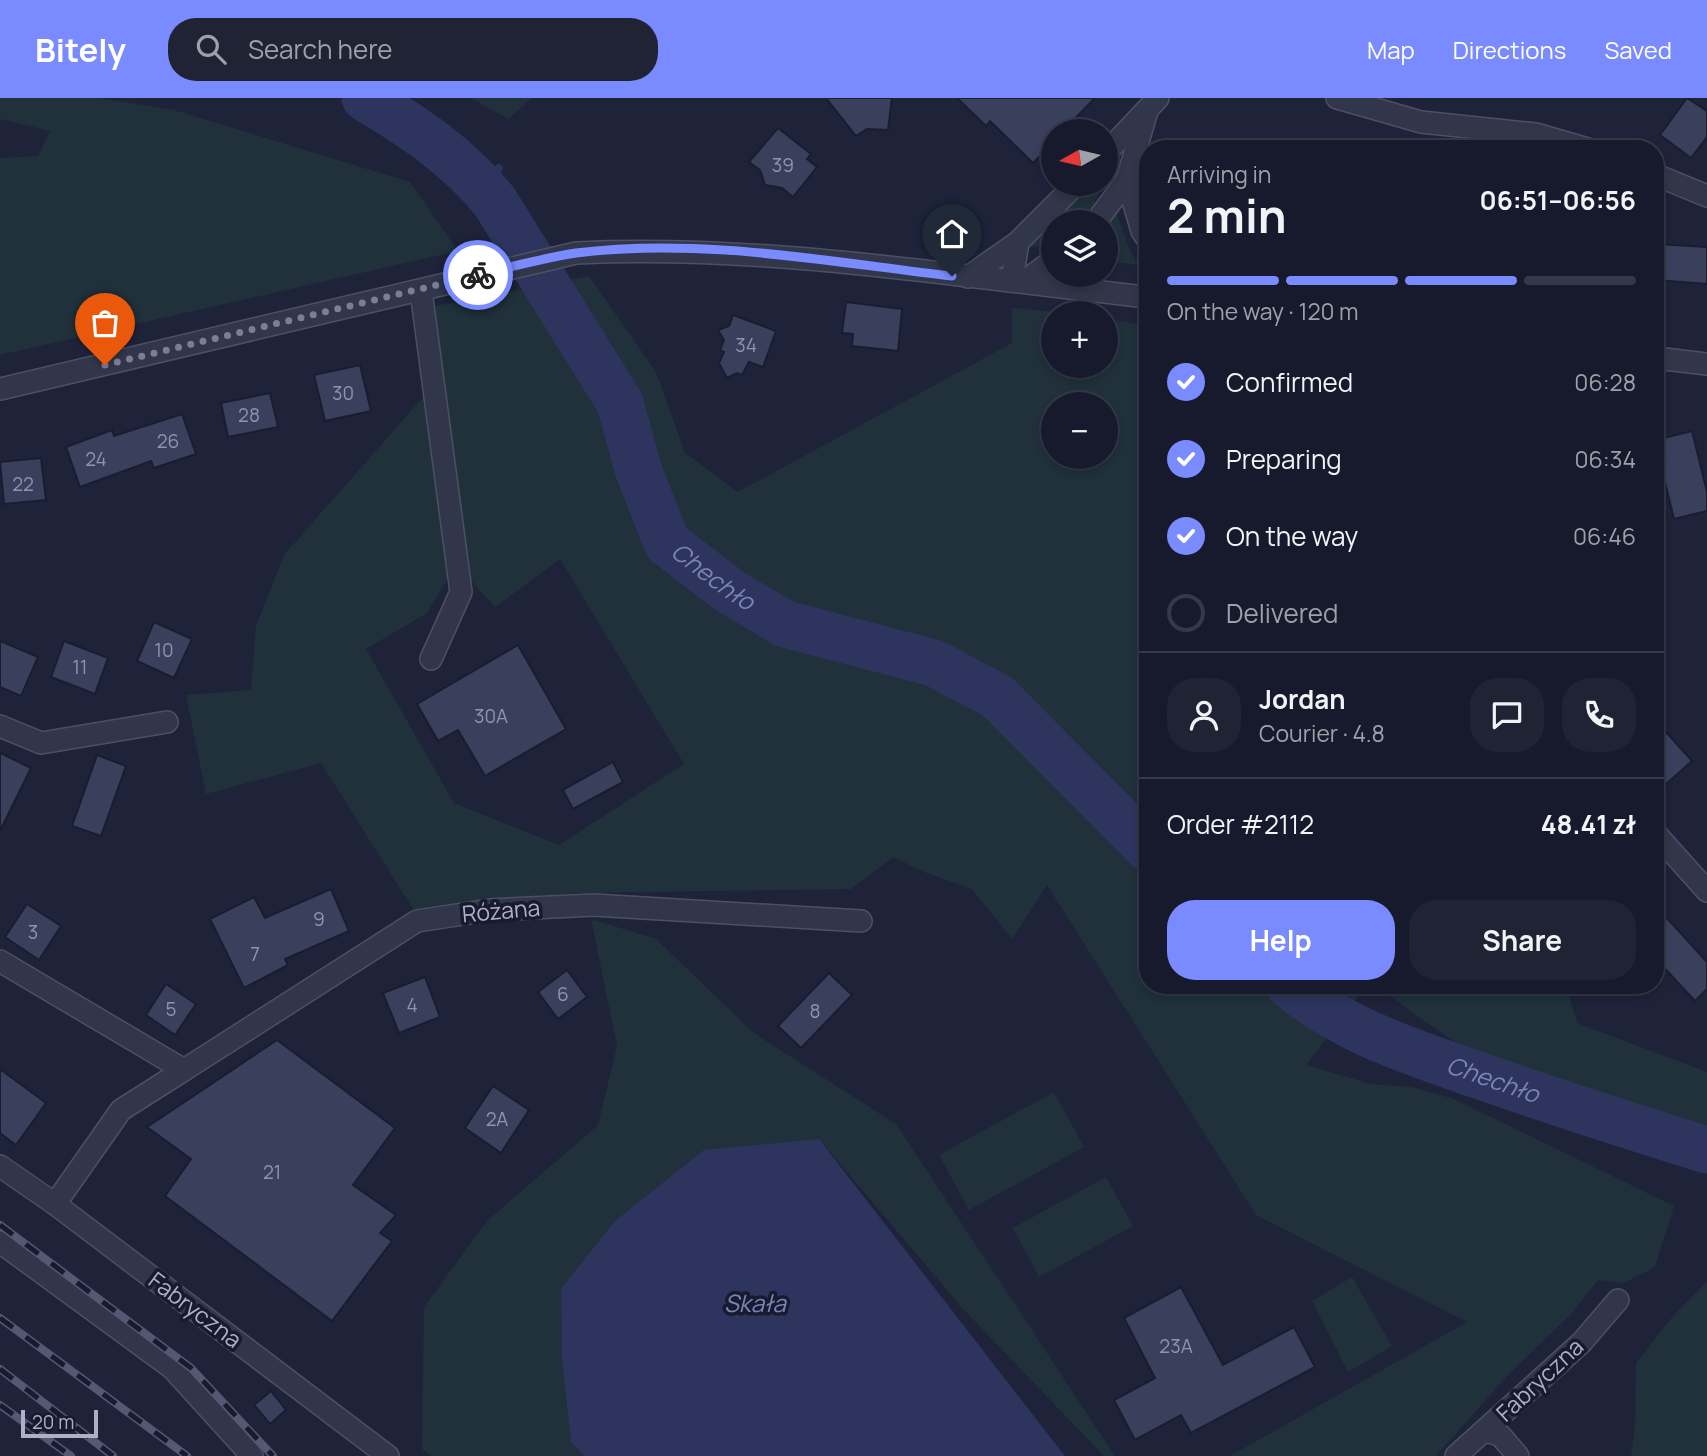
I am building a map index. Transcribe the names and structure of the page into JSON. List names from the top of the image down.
{
  "streets": {
    "street": ["Różana", "Fabryczna"]
  },
  "crossings": [
    ["Różana", "Fabryczna"]
  ],
  "water": ["Chechło", "Skała"],
  "house_numbers": [
    "39",
    "34",
    "30",
    "28",
    "26",
    "24",
    "22",
    "10",
    "11",
    "30A",
    "9",
    "3",
    "7",
    "6",
    "4",
    "5",
    "8",
    "2A",
    "21",
    "23A"
  ],
  "scale_bar": "20 m",
  "north": "left",
  "page": {
    "header": "Bitely",
    "search": "Search here",
    "nav": ["Map", "Directions", "Saved"],
    "map_buttons": ["+", "−"],
    "heading": ["2 min", "Arriving in", "06:51–06:56"],
    "panel": [
      "Jordan",
      "Courier · 4.8",
      "Order #2112",
      "48.41 zł"
    ],
    "bar": "On the way · 120 m",
    "list": [
      ["Confirmed", "06:28"],
      ["Preparing", "06:34"],
      ["On the way", "06:46"],
      "Delivered"
    ],
    "buttons": ["Help", "Share"],
    "scale": "20 m"
  }
}
